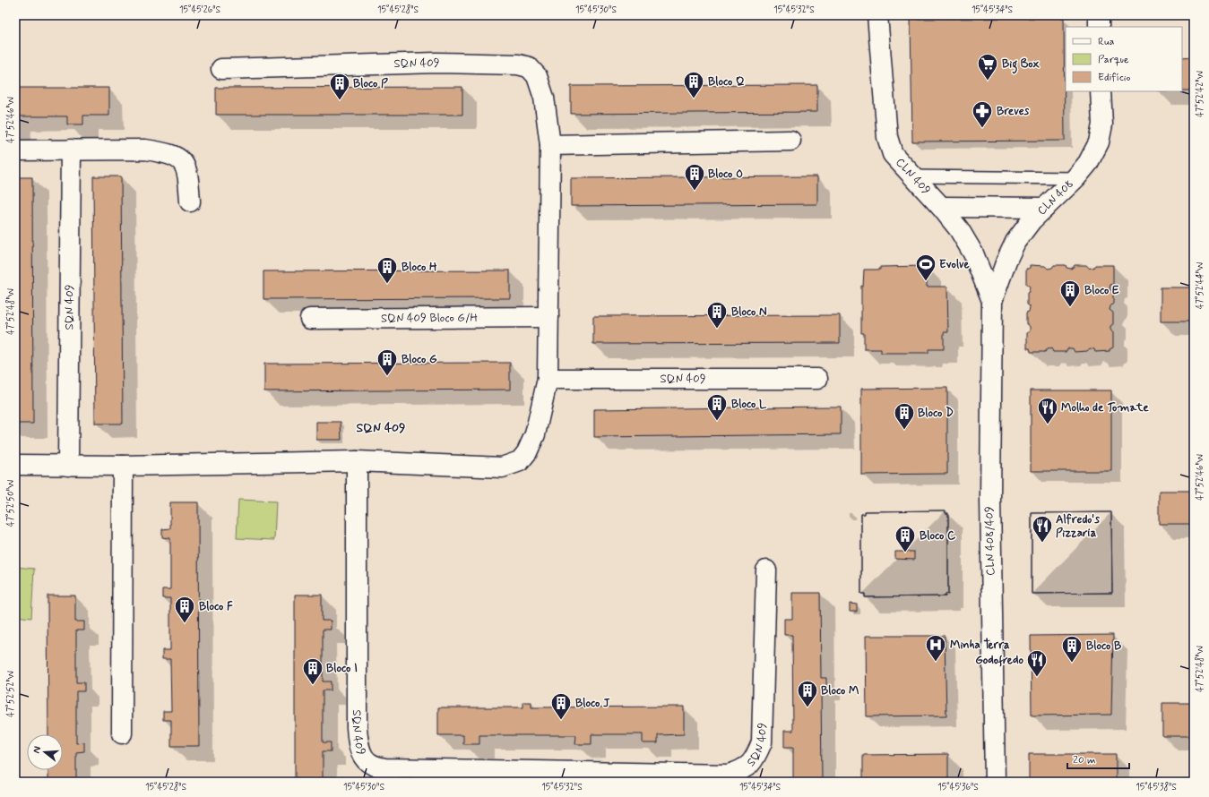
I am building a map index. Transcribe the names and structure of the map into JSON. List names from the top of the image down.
{
  "streets": {
    "street": [
      "SQN 409",
      "CLN 409",
      "CLN 408",
      "SQN 409 Bloco G/H",
      "CLN 408/409"
    ]
  },
  "crossings": [
    ["SQN 409", "SQN 409 Bloco G/H"],
    ["CLN 409", "CLN 408"],
    ["CLN 409", "CLN 408/409"],
    ["CLN 408", "CLN 408/409"]
  ],
  "districts": ["SQN 409"],
  "places": {
    "supermarket": ["Big Box"],
    "building": [
      "Bloco Q",
      "Bloco P",
      "Bloco O",
      "Bloco H",
      "Bloco E",
      "Bloco N",
      "Bloco G",
      "Bloco L",
      "Bloco D",
      "Bloco C",
      "Bloco F",
      "Bloco B",
      "Bloco I",
      "Bloco M",
      "Bloco J"
    ],
    "pharmacy": ["Breves"],
    "sports": ["Evolve"],
    "restaurant": ["Molho de Tomate", "Alfredo's Pizzaria", "Godofredo"],
    "hospital": ["Minha Terra"]
  },
  "legend": ["Rua", "Parque", "Edifício"],
  "scale_bar": "20 m",
  "north": "left",
  "coordinates": [
    "15°45'26\"S",
    "15°45'28\"S",
    "15°45'30\"S",
    "15°45'32\"S",
    "15°45'34\"S",
    "47°52'42\"W",
    "47°52'46\"W",
    "47°52'44\"W",
    "47°52'48\"W",
    "47°52'50\"W",
    "47°52'52\"W",
    "15°45'36\"S",
    "15°45'38\"S"
  ]
}
